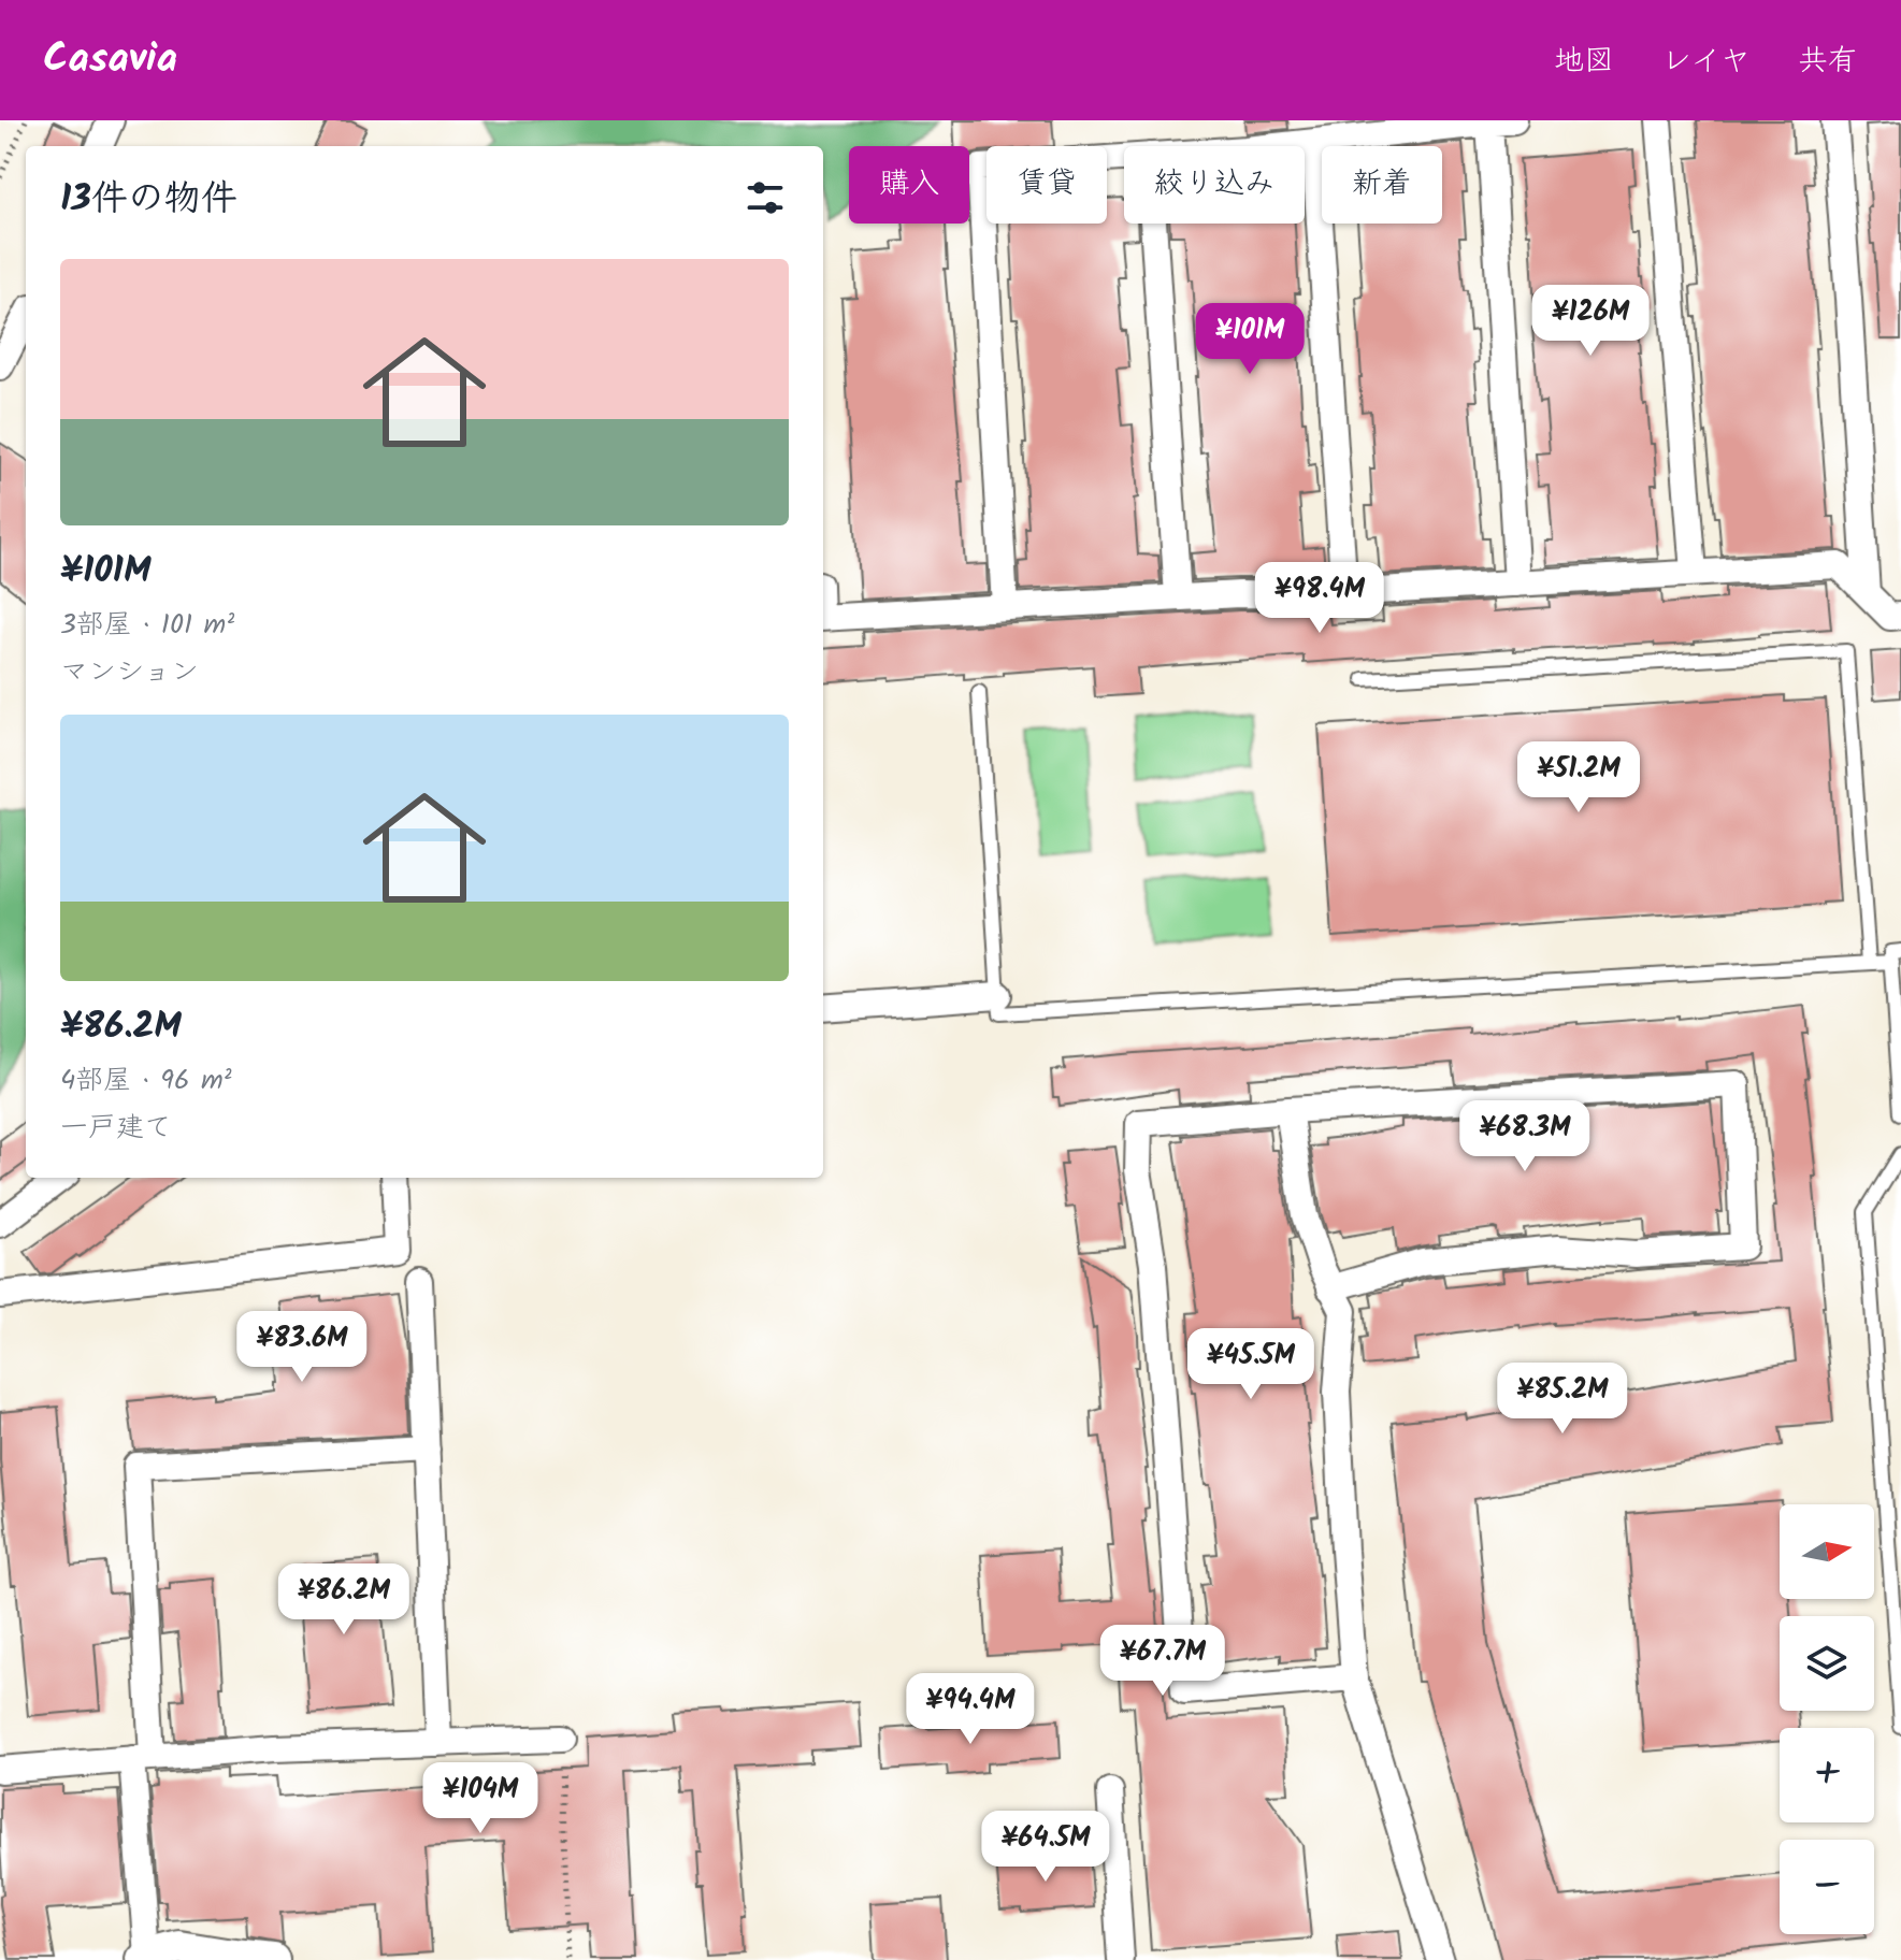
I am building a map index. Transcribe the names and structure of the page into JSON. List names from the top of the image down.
{
  "north": "right",
  "page": {
    "header": "Casavia",
    "nav": ["地図", "レイヤ", "共有"],
    "chip": [
      "購入",
      "賃貸",
      "絞り込み",
      "新着"
    ],
    "heading": "13件の物件",
    "list": [
      {
        "name": "¥101M",
        "note": "3部屋 · 101 m² · マンション"
      },
      {
        "name": "¥86.2M",
        "note": "4部屋 · 96 m² · 一戸建て"
      }
    ],
    "price": [
      "¥126M",
      "¥101M",
      "¥98.4M",
      "¥51.2M",
      "¥68.3M",
      "¥83.6M",
      "¥45.5M",
      "¥85.2M",
      "¥86.2M",
      "¥67.7M",
      "¥94.4M",
      "¥104M",
      "¥64.5M"
    ],
    "map_buttons": ["+", "−"]
  }
}
